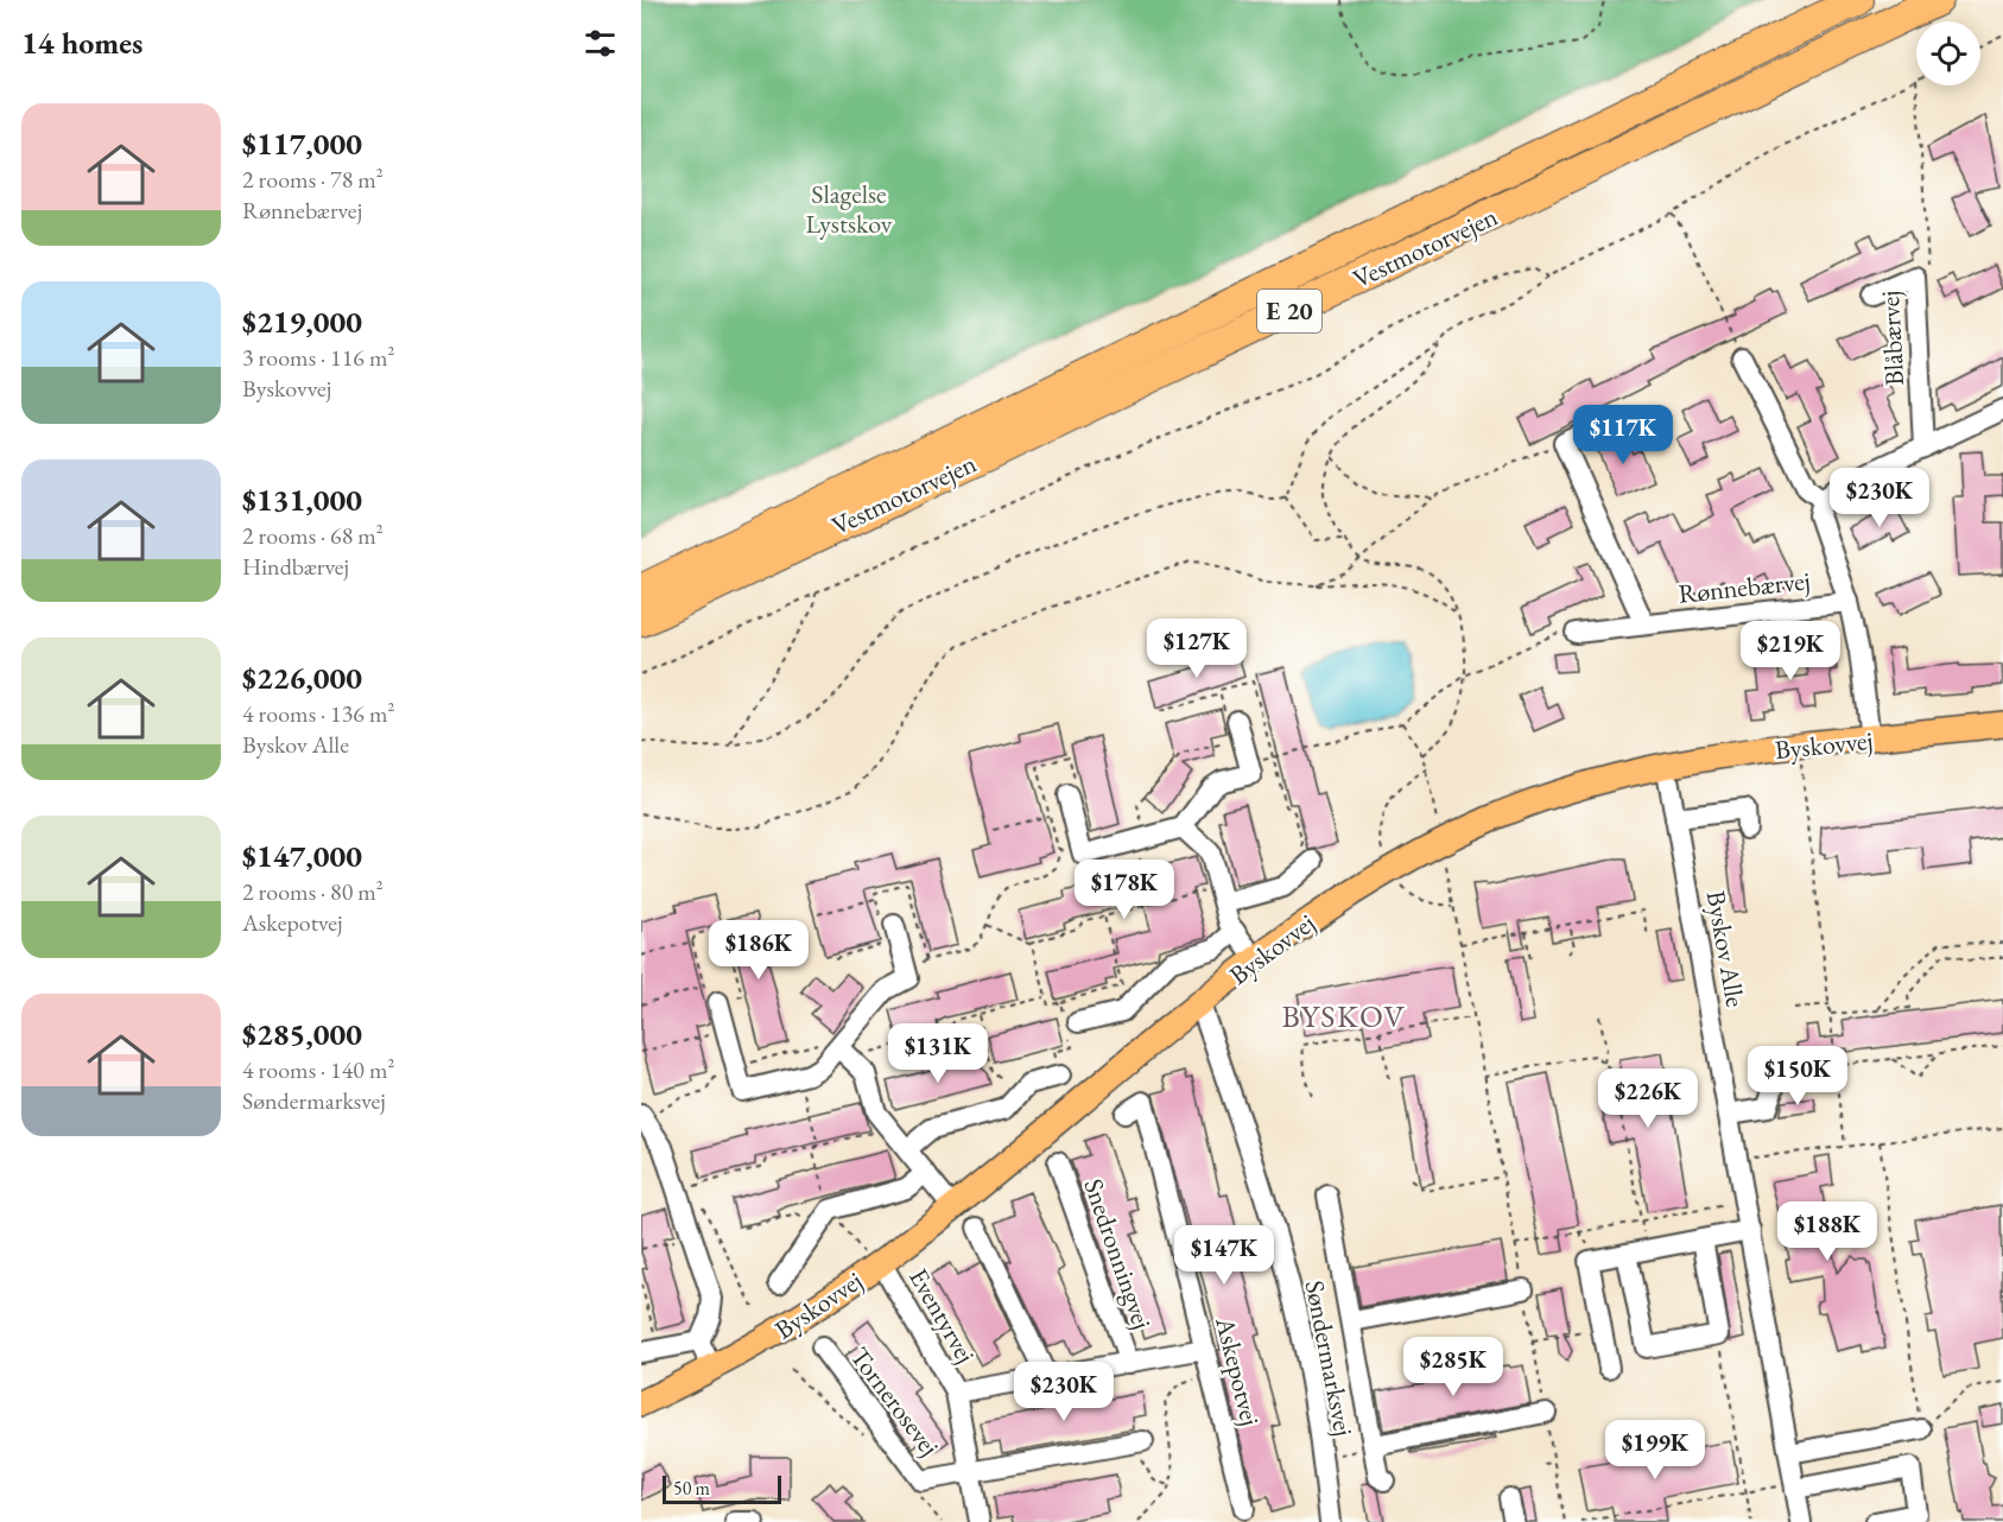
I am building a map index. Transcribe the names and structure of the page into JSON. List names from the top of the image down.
{
  "streets": {
    "highway": ["Vestmotorvejen", "E 20"],
    "main road": ["Byskovvej"],
    "street": [
      "Blåbærvej",
      "Rønnebærvej",
      "Byskov Alle",
      "Snedronningvej",
      "Eventyrvej",
      "Søndermarksvej",
      "Askepotvej",
      "Tornerosevej"
    ]
  },
  "crossings": [
    ["Byskovvej", "Byskov Alle"],
    ["Byskovvej", "Eventyrvej"],
    ["Byskovvej", "Søndermarksvej"],
    ["Eventyrvej", "Tornerosevej"]
  ],
  "districts": ["BYSKOV"],
  "parks": ["Slagelse Lystskov"],
  "scale_bar": "50 m",
  "page": {
    "heading": "14 homes",
    "list": [
      {
        "name": "$117,000",
        "note": "2 rooms · 78 m² · Rønnebærvej"
      },
      {
        "name": "$219,000",
        "note": "3 rooms · 116 m² · Byskovvej"
      },
      {
        "name": "$131,000",
        "note": "2 rooms · 68 m² · Hindbærvej"
      },
      {
        "name": "$226,000",
        "note": "4 rooms · 136 m² · Byskov Alle"
      },
      {
        "name": "$147,000",
        "note": "2 rooms · 80 m² · Askepotvej"
      },
      {
        "name": "$285,000",
        "note": "4 rooms · 140 m² · Søndermarksvej"
      }
    ],
    "price": [
      "$117K",
      "$230K",
      "$127K",
      "$219K",
      "$178K",
      "$186K",
      "$131K",
      "$150K",
      "$226K",
      "$188K",
      "$147K",
      "$285K",
      "$230K",
      "$199K"
    ],
    "scale": "50 m"
  }
}
